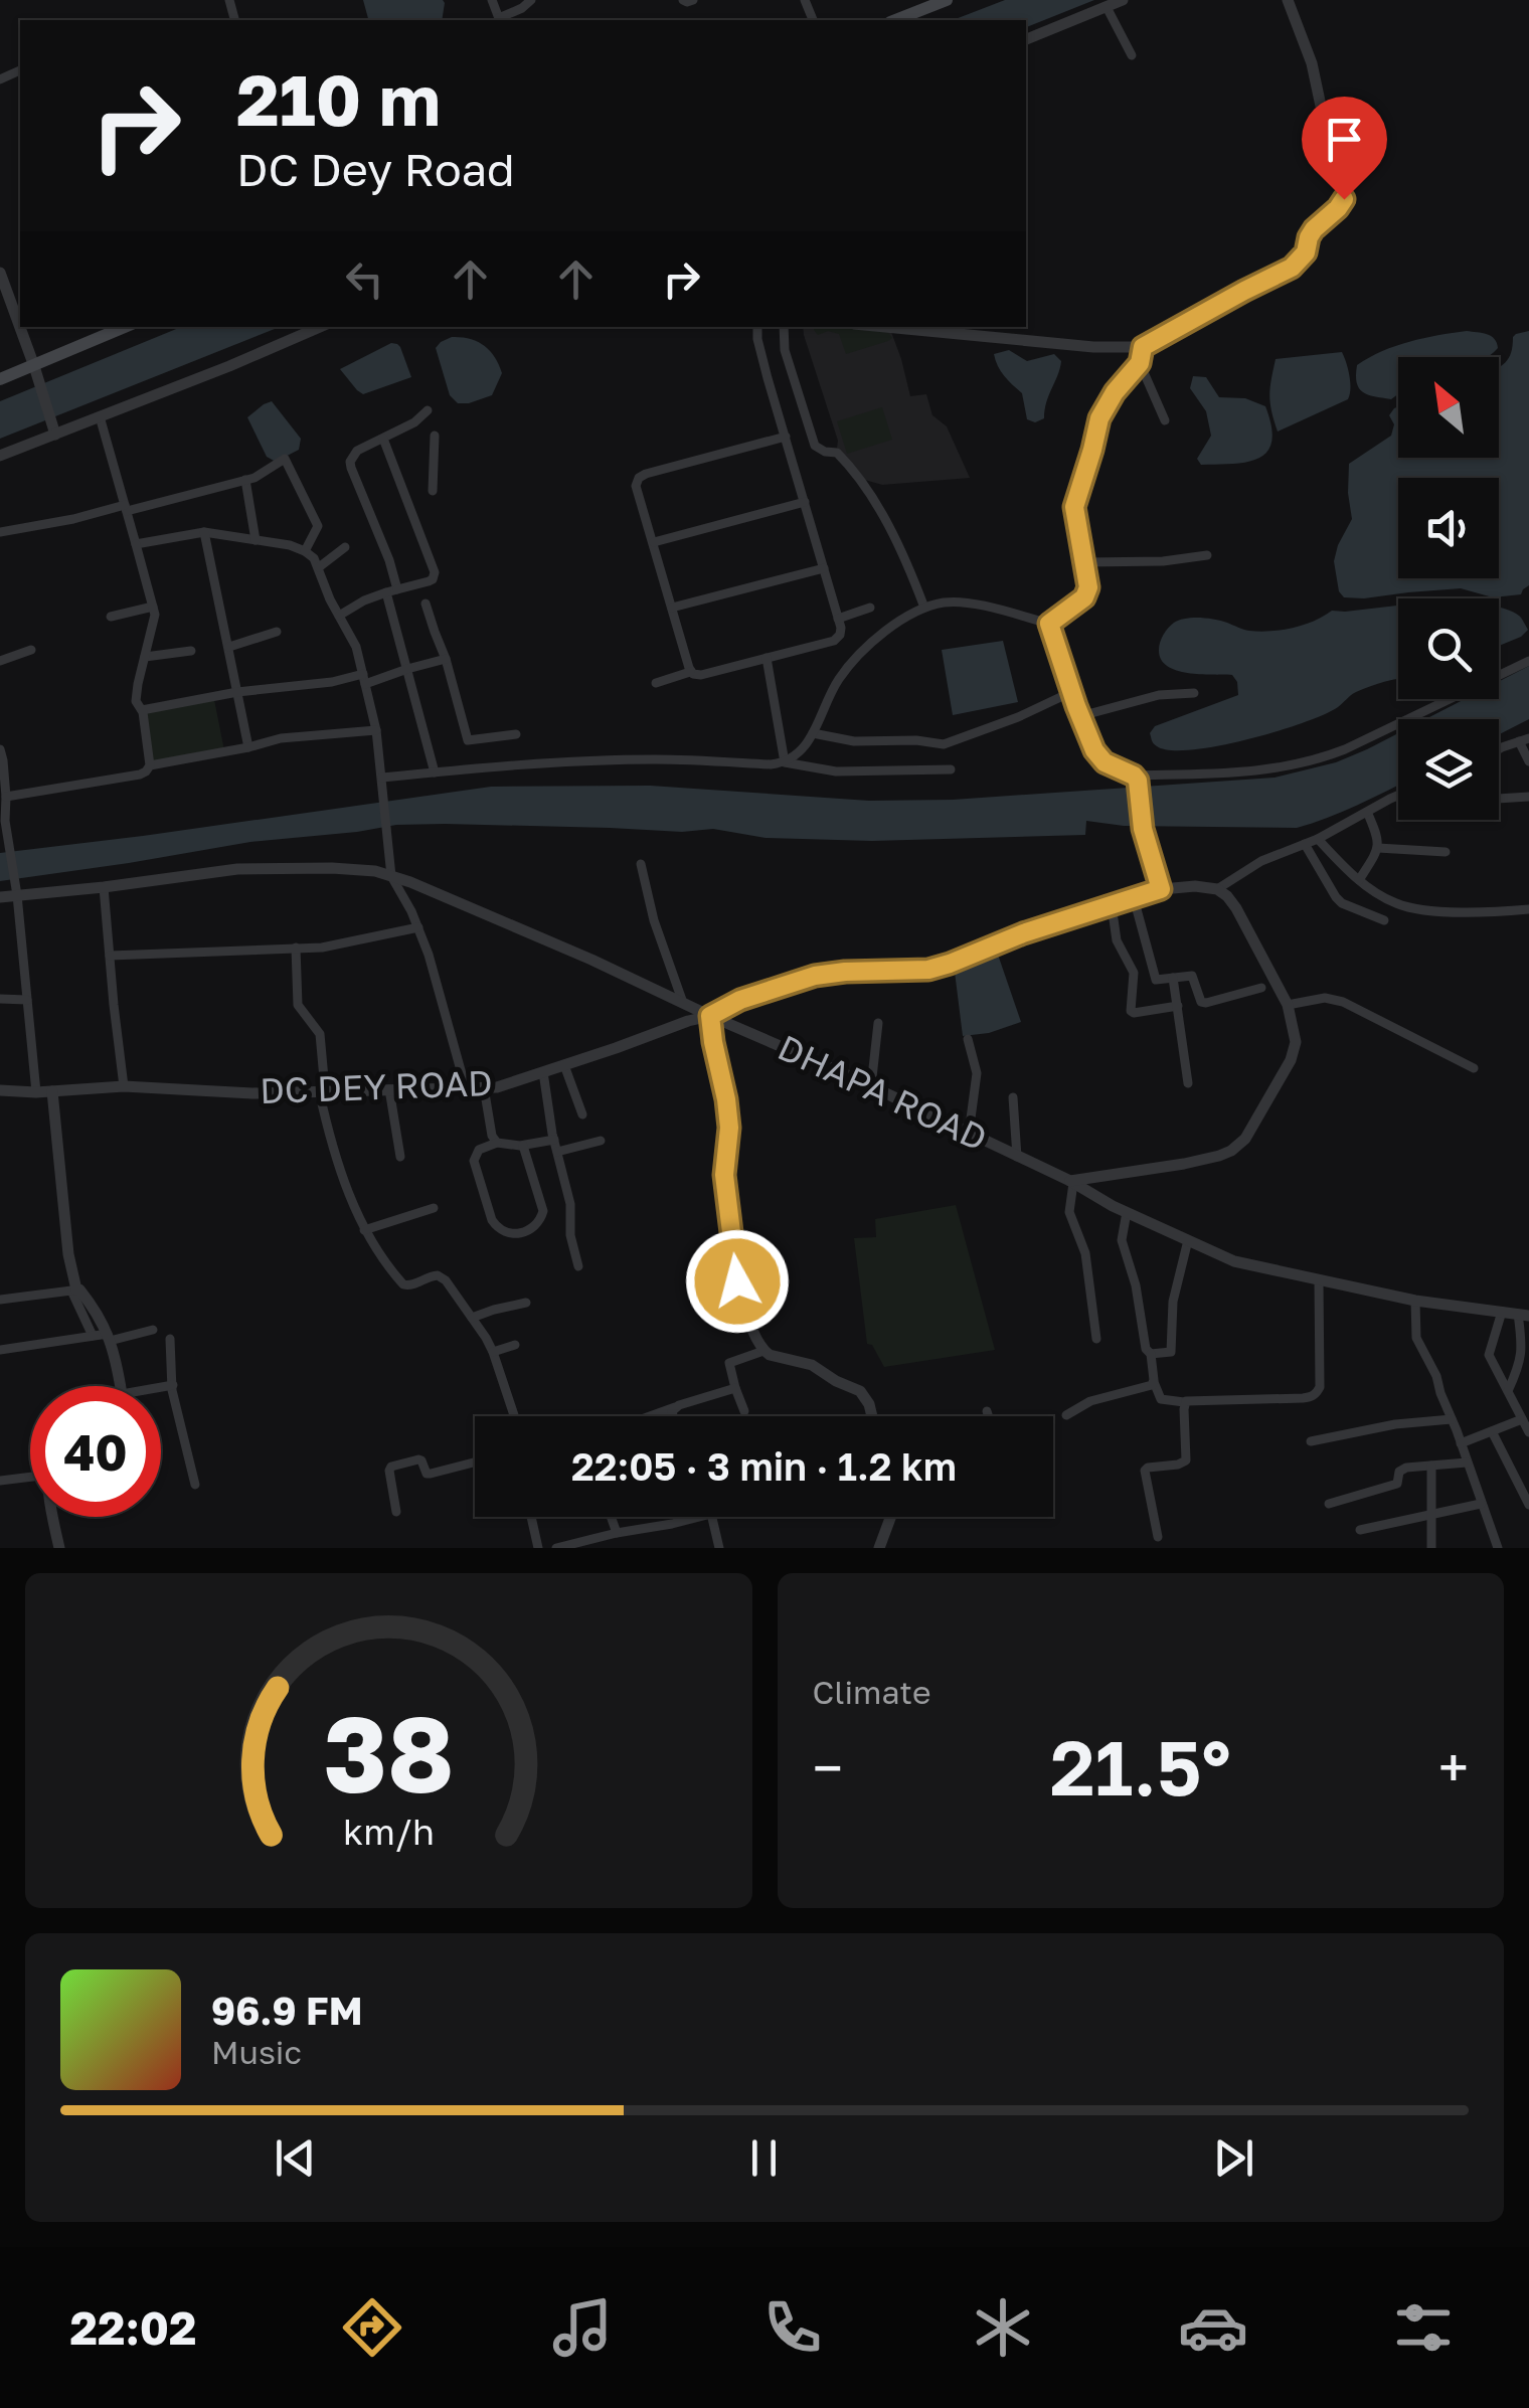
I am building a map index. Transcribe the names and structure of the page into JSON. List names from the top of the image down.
{
  "streets": {
    "street": ["DC DEY ROAD", "DHAPA ROAD"]
  },
  "crossings": [
    ["DC DEY ROAD", "DHAPA ROAD"]
  ],
  "north": "top left",
  "page": {
    "turn": ["210 m", "DC Dey Road"],
    "limit": "40",
    "trip": "22:05 · 3 min · 1.2 km",
    "tile": "Climate",
    "heat": ["−", "21.5°", "+"],
    "song": ["96.9 FM", "Music"],
    "tabs": "22:02",
    "gauge": ["38", "km/h"]
  }
}
